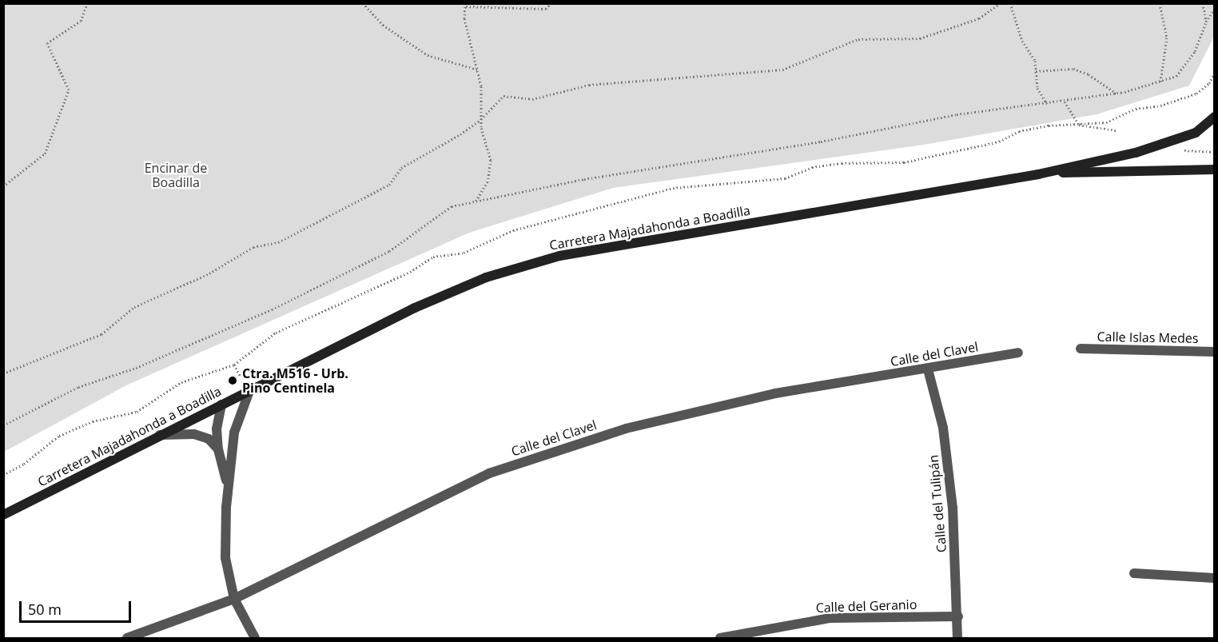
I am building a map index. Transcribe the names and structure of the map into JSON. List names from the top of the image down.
{
  "streets": {
    "street": [
      "Carretera Majadahonda a Boadilla",
      "Calle Islas Medes",
      "Calle del Clavel",
      "Calle del Tulipán",
      "Calle del Geranio"
    ]
  },
  "crossings": [
    ["Calle del Clavel", "Calle del Tulipán"],
    ["Calle del Tulipán", "Calle del Geranio"]
  ],
  "parks": ["Encinar de Boadilla"],
  "places": ["Ctra. M516 - Urb. Pino Centinela"],
  "scale_bar": "50 m"
}
